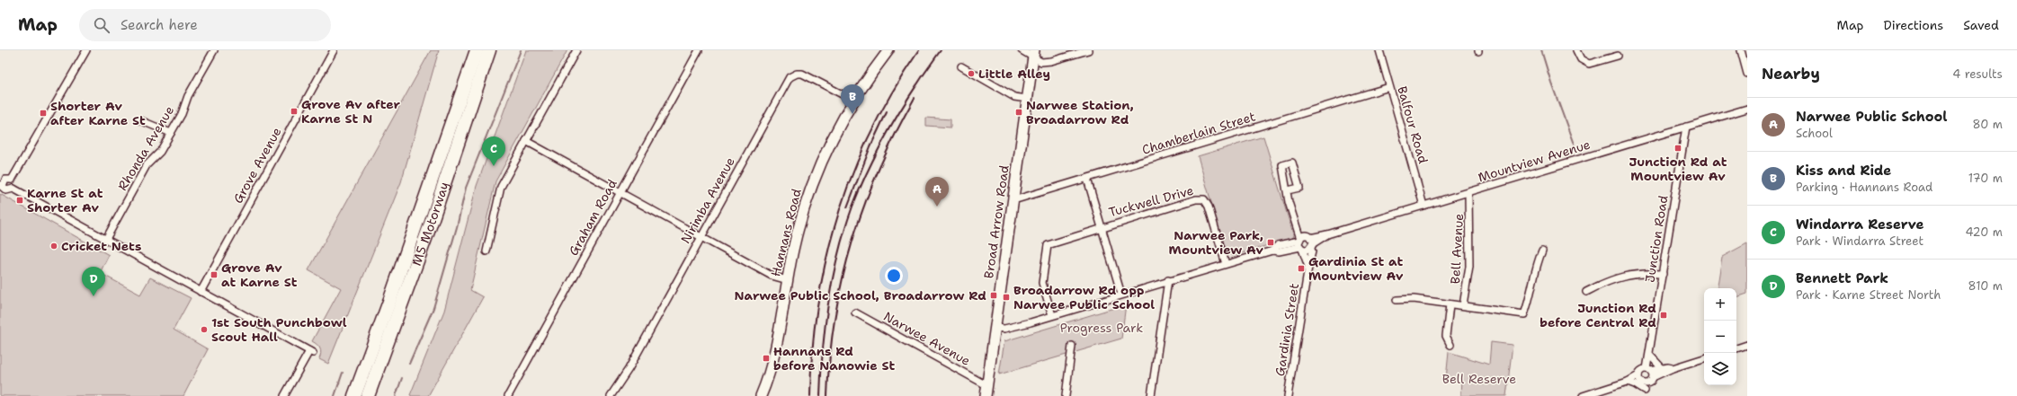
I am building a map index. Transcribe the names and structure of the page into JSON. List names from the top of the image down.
{
  "streets": {
    "highway": ["M5 Motorway"],
    "main road": ["Broad Arrow Road", "Hannans Road"],
    "street": [
      "Balfour Road",
      "Chamberlain Street",
      "Rhonda Avenue",
      "Mountview Avenue",
      "Grove Avenue",
      "Nirimba Avenue",
      "Tuckwell Drive",
      "Graham Road",
      "Junction Road",
      "Bell Avenue",
      "Gardinia Street",
      "Narwee Avenue"
    ]
  },
  "crossings": [
    ["Balfour Road", "Chamberlain Street"],
    ["Balfour Road", "Mountview Avenue"],
    ["Chamberlain Street", "Broad Arrow Road"],
    ["Mountview Avenue", "Junction Road"],
    ["Mountview Avenue", "Bell Avenue"],
    ["Mountview Avenue", "Gardinia Street"],
    ["Nirimba Avenue", "Hannans Road"],
    ["Broad Arrow Road", "Narwee Avenue"]
  ],
  "parks": ["Progress Park", "Bell Reserve"],
  "places": {
    "other": ["Little Alley", "Cricket Nets", "1st South Punchbowl Scout Hall"],
    "transit": [
      "Grove Av after Karne St N",
      "Narwee Station, Broadarrow Rd",
      "Shorter Av after Karne St",
      "Junction Rd at Mountview Av",
      "Karne St at Shorter Av",
      "Narwee Park, Mountview Av",
      "Gardinia St at Mountview Av",
      "Grove Av at Karne St",
      "Narwee Public School, Broadarrow Rd",
      "Broadarrow Rd opp Narwee Public School",
      "Junction Rd before Central Rd",
      "Hannans Rd before Nanowie St"
    ]
  },
  "page": {
    "header": "Map",
    "search": "Search here",
    "nav": ["Map", "Directions", "Saved"],
    "heading": ["Nearby", "4 results"],
    "pins": [
      "B",
      "C",
      "A",
      "D"
    ],
    "list": [
      {
        "mark": "A",
        "name": "Narwee Public School",
        "note": "School",
        "value": "80 m"
      },
      {
        "mark": "B",
        "name": "Kiss and Ride",
        "note": "Parking · Hannans Road",
        "value": "170 m"
      },
      {
        "mark": "C",
        "name": "Windarra Reserve",
        "note": "Park · Windarra Street",
        "value": "420 m"
      },
      {
        "mark": "D",
        "name": "Bennett Park",
        "note": "Park · Karne Street North",
        "value": "810 m"
      }
    ],
    "map_buttons": ["+", "−"]
  }
}
